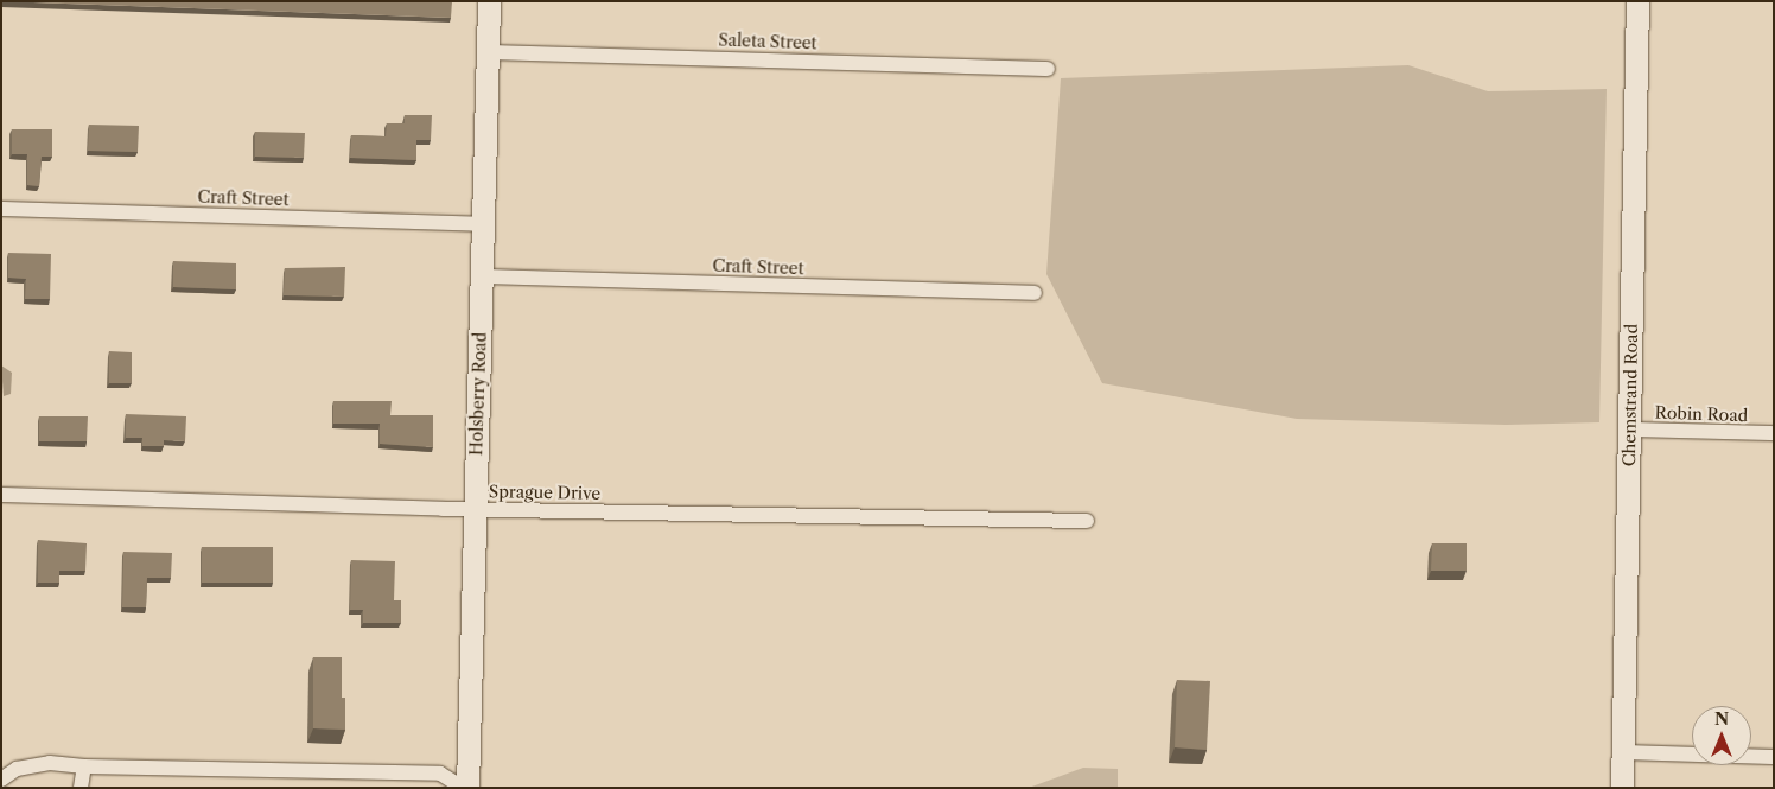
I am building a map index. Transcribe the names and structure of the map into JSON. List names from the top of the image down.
{
  "streets": {
    "street": [
      "Saleta Street",
      "Craft Street",
      "Holsberry Road",
      "Chemstrand Road",
      "Robin Road",
      "Sprague Drive"
    ]
  },
  "crossings": [
    ["Saleta Street", "Holsberry Road"],
    ["Craft Street", "Holsberry Road"],
    ["Holsberry Road", "Sprague Drive"],
    ["Chemstrand Road", "Robin Road"]
  ],
  "north": "top"
}
